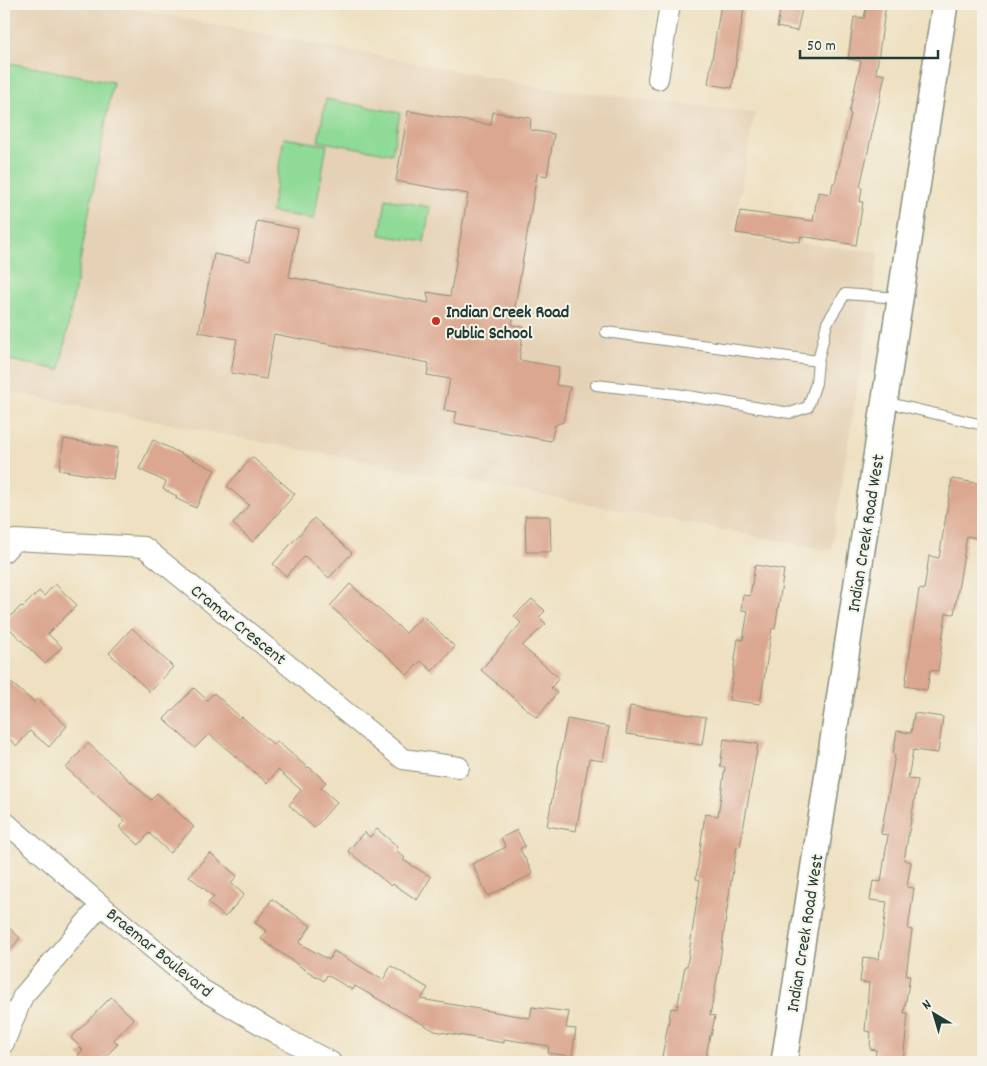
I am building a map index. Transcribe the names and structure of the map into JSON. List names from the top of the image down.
{
  "streets": {
    "street": ["Indian Creek Road West", "Cramar Crescent", "Braemar Boulevard"]
  },
  "places": ["Indian Creek Road Public School"],
  "scale_bar": "50 m",
  "north": "top left"
}
